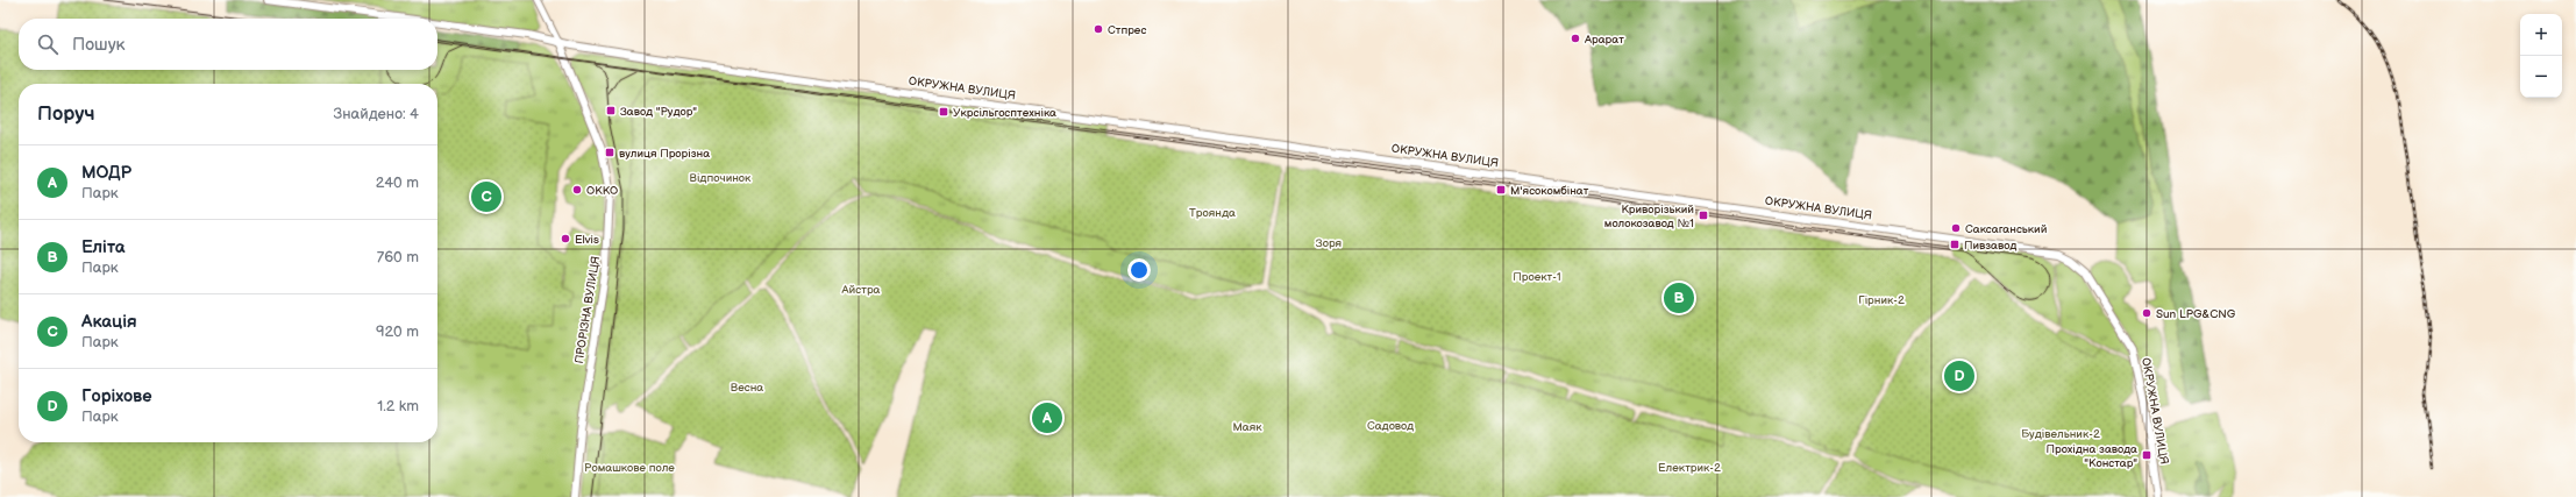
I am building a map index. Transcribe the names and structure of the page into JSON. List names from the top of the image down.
{
  "streets": {
    "main road": ["ОКРУЖНА ВУЛИЦЯ", "ПРОРІЗНА ВУЛИЦЯ"]
  },
  "crossings": [
    ["ОКРУЖНА ВУЛИЦЯ", "ПРОРІЗНА ВУЛИЦЯ"]
  ],
  "parks": [
    "Відпочинок",
    "Троянда",
    "Зоря",
    "Проект-1",
    "Айстра",
    "Гірник-2",
    "Весна",
    "Садовод",
    "Маяк",
    "Будівельник-2",
    "Ромашкове поле",
    "Електрик-2"
  ],
  "places": {
    "other": [
      "Стпрес",
      "Арарат",
      "ОККО",
      "Саксаганський",
      "Elvis",
      "Sun LPG&CNG"
    ],
    "transit": [
      "Завод \"Рудор\"",
      "Укрсільгосптехніка",
      "вулиця Прорізна",
      "М'ясокомбінат",
      "Криворізький молокозавод №1",
      "Пивзавод",
      "Прохідна завода \"Констар\""
    ]
  },
  "page": {
    "map_buttons": ["+", "−"],
    "search": "Пошук",
    "heading": ["Поруч", "Знайдено: 4"],
    "list": [
      {
        "mark": "A",
        "name": "МОДР",
        "note": "Парк",
        "value": "240 m"
      },
      {
        "mark": "B",
        "name": "Еліта",
        "note": "Парк",
        "value": "760 m"
      },
      {
        "mark": "C",
        "name": "Акація",
        "note": "Парк",
        "value": "920 m"
      },
      {
        "mark": "D",
        "name": "Горіхове",
        "note": "Парк",
        "value": "1.2 km"
      }
    ],
    "pins": [
      "C",
      "B",
      "D",
      "A"
    ]
  }
}
